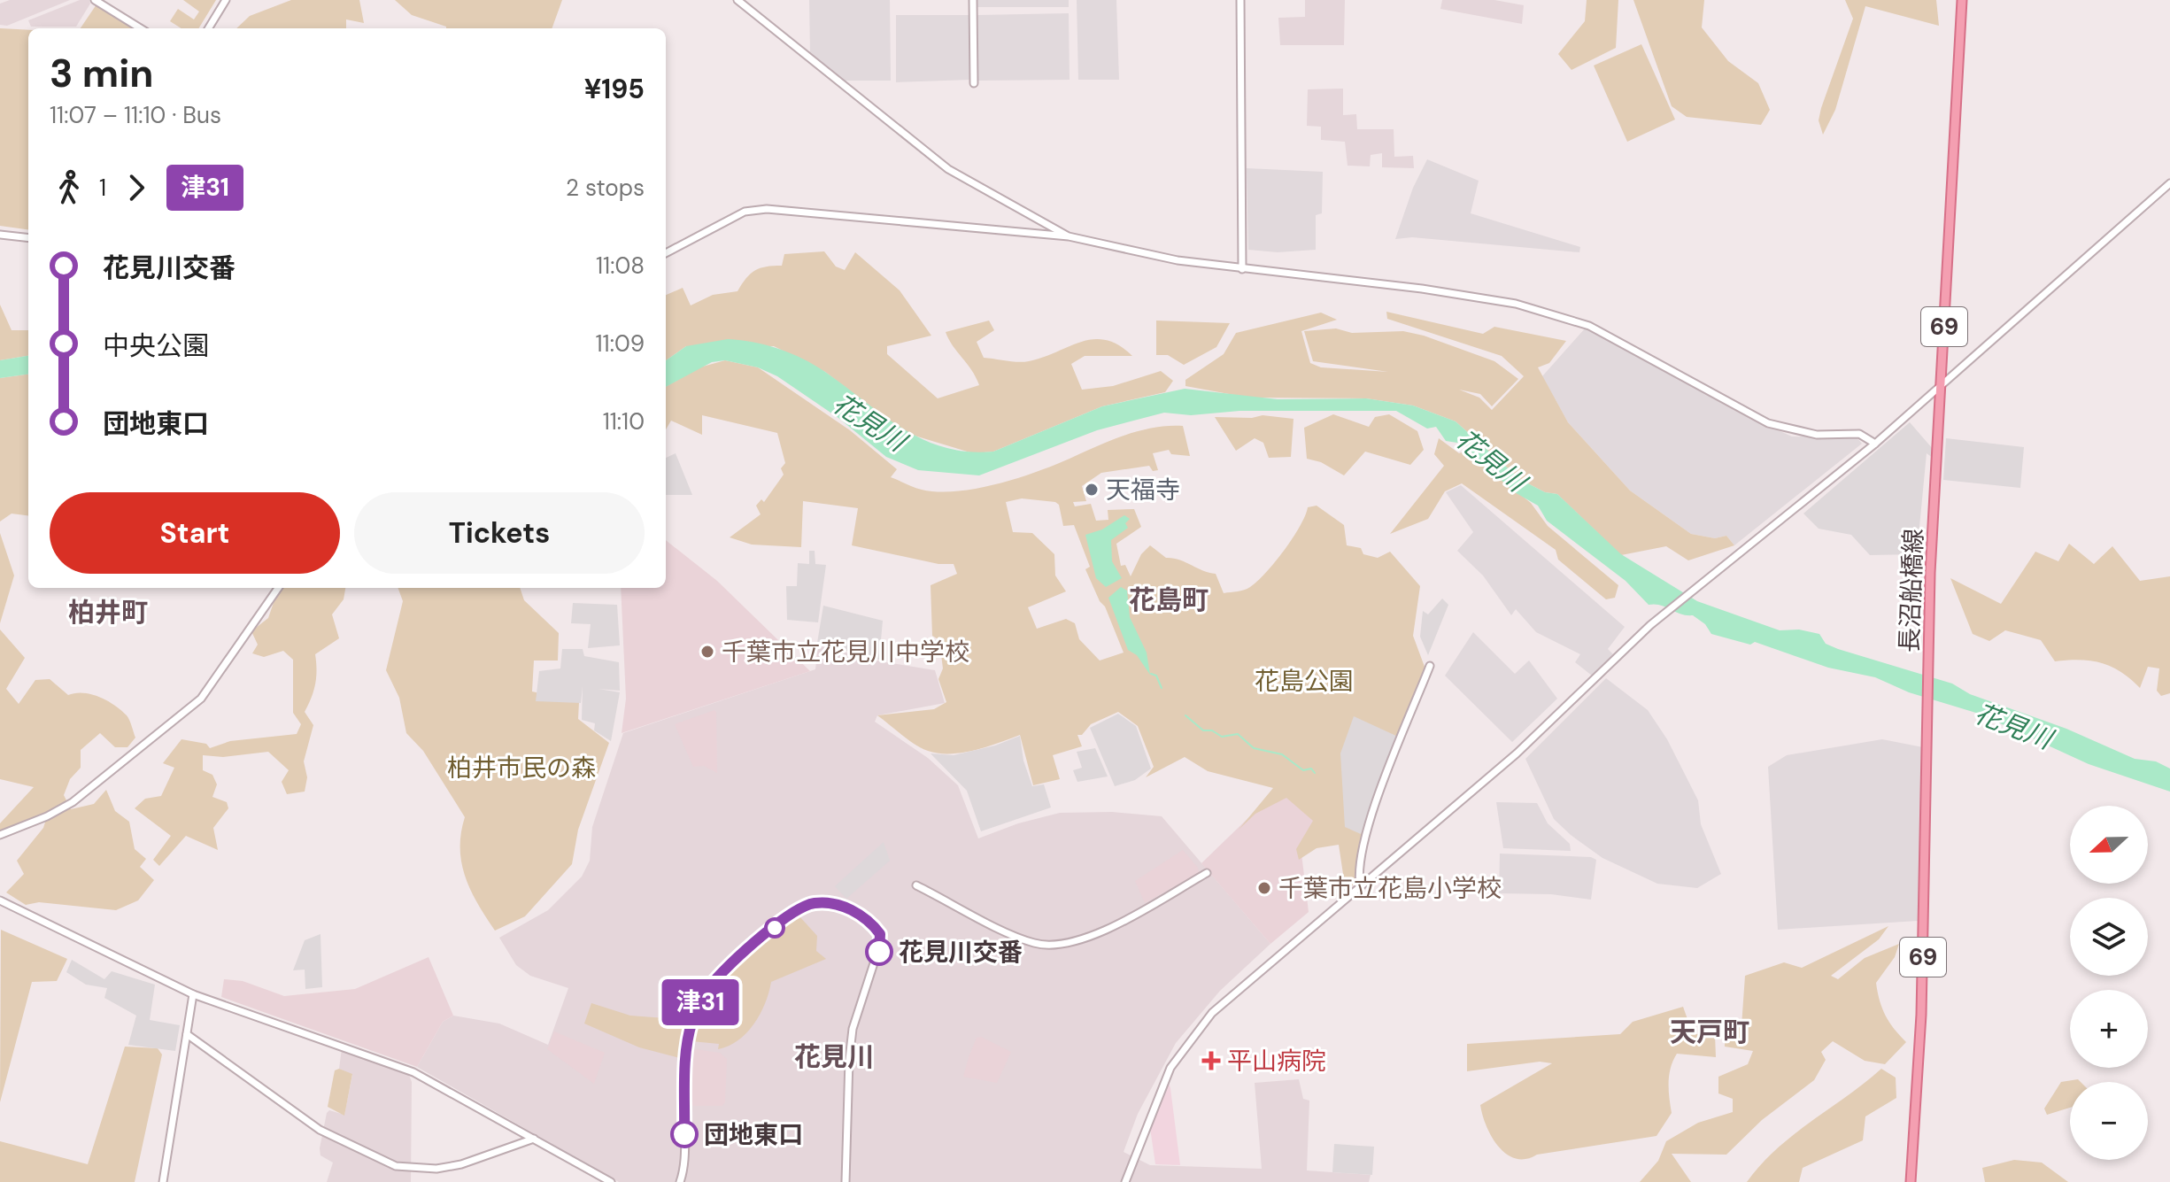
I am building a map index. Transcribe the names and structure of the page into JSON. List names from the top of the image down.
{
  "streets": {
    "main road": ["69", "長沼船橋線"]
  },
  "districts": [
    "花島町",
    "柏井町",
    "天戸町",
    "花見川"
  ],
  "water": ["花見川"],
  "parks": ["花島公園", "柏井市民の森"],
  "places": {
    "other": [
      "天福寺",
      "千葉市立花見川中学校",
      "千葉市立花島小学校",
      "花見川交番",
      "団地東口"
    ],
    "health": ["平山病院"]
  },
  "lines": ["bus line 津31"],
  "north": "left",
  "page": {
    "on_map": "津31",
    "heading": ["3 min", "11:07 – 11:10 · Bus", "¥195"],
    "legs": ["1", "津31", "2 stops"],
    "list": [
      {
        "name": "花見川交番",
        "value": "11:08"
      },
      {
        "name": "中央公園",
        "value": "11:09"
      },
      {
        "name": "団地東口",
        "value": "11:10"
      }
    ],
    "buttons": ["Start", "Tickets"],
    "map_buttons": ["+", "−"]
  }
}
